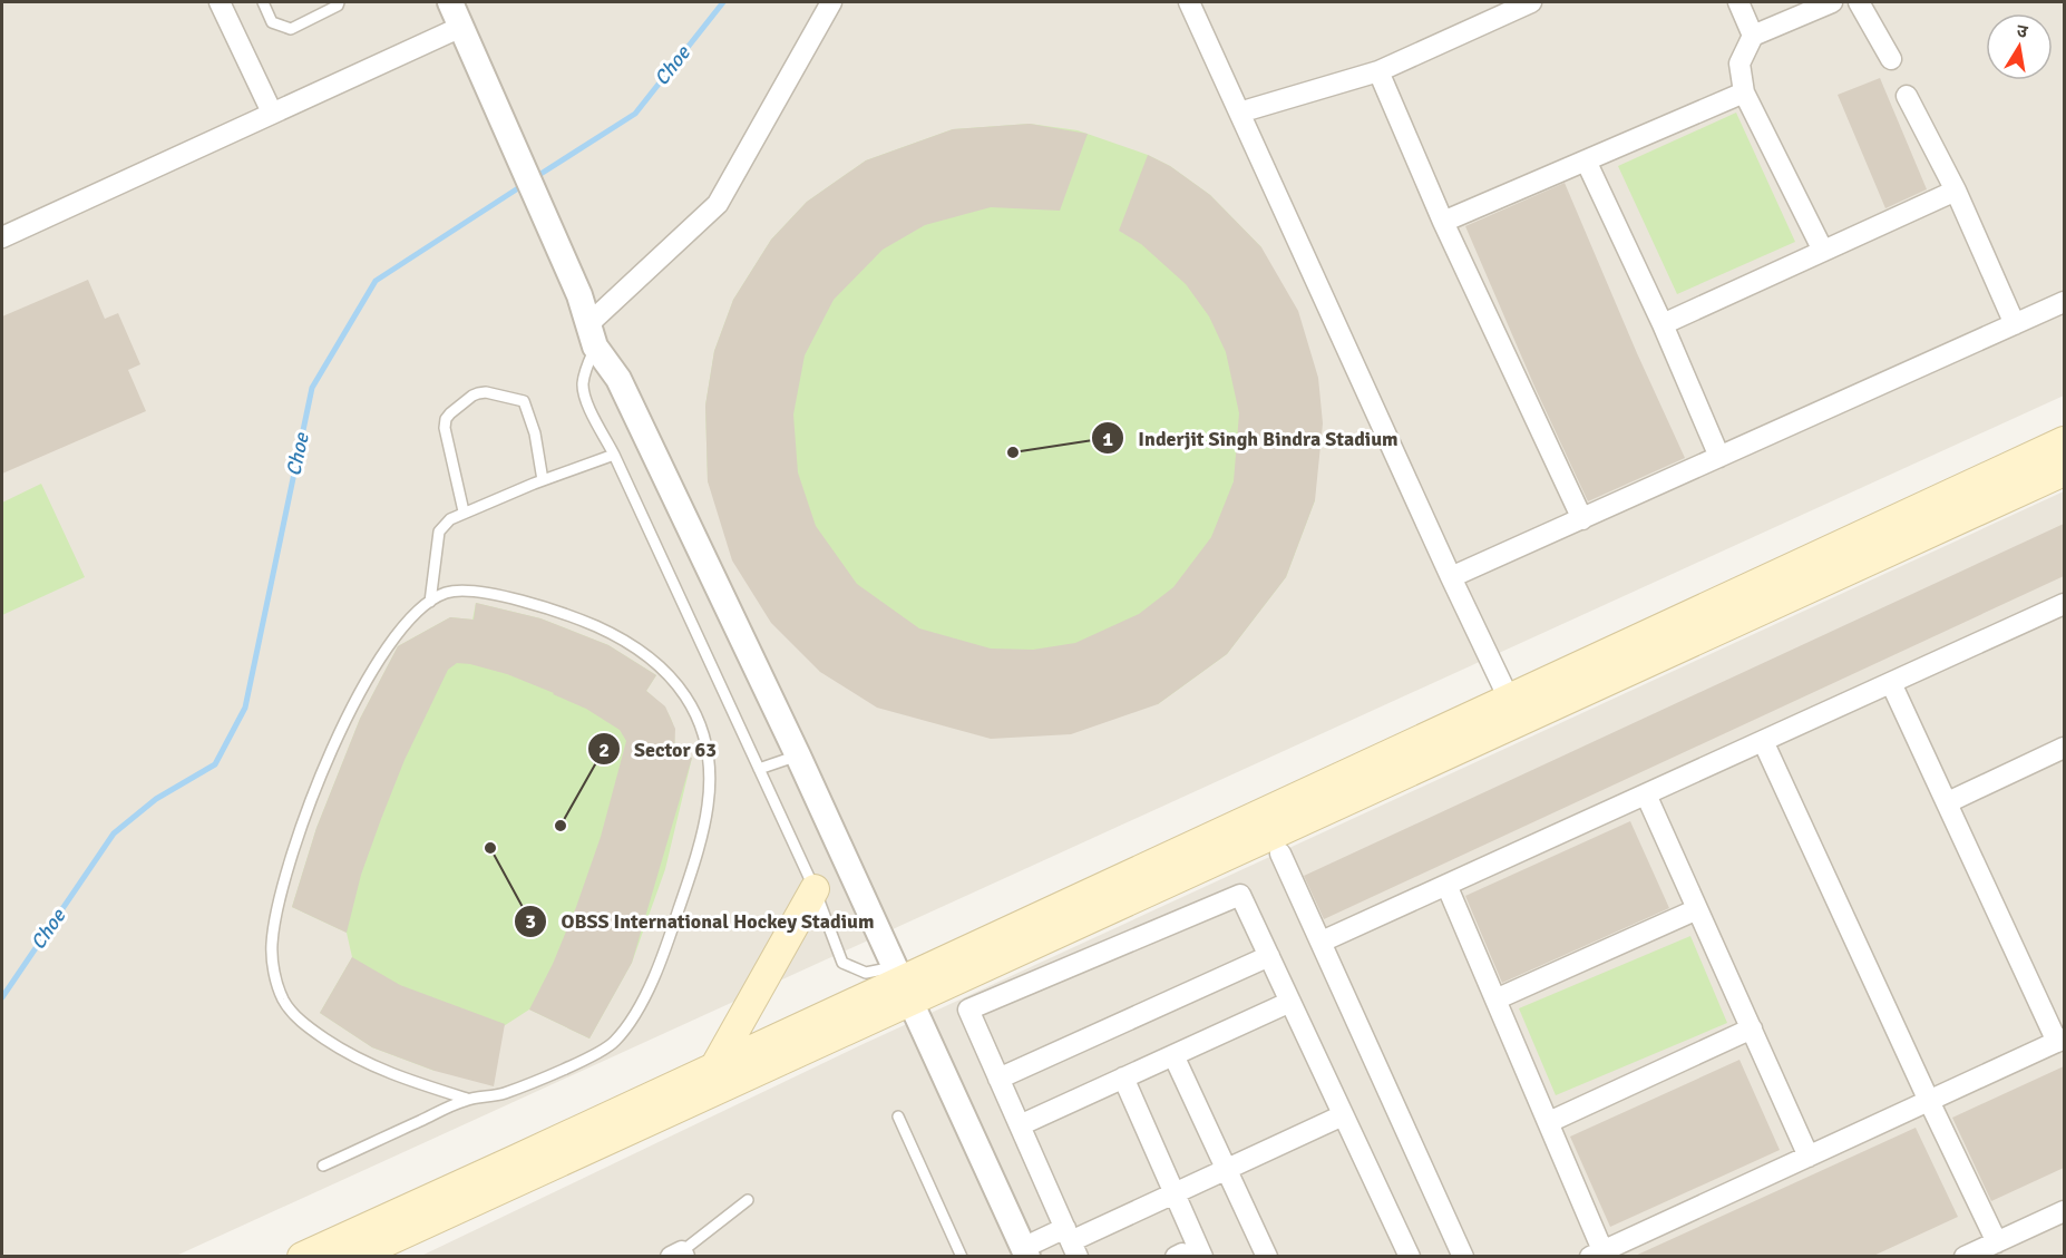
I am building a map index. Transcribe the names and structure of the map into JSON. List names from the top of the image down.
{
  "water": ["Choe"],
  "places": ["Inderjit Singh Bindra Stadium", "Sector 63", "OBSS International Hockey Stadium"],
  "north": "top"
}
